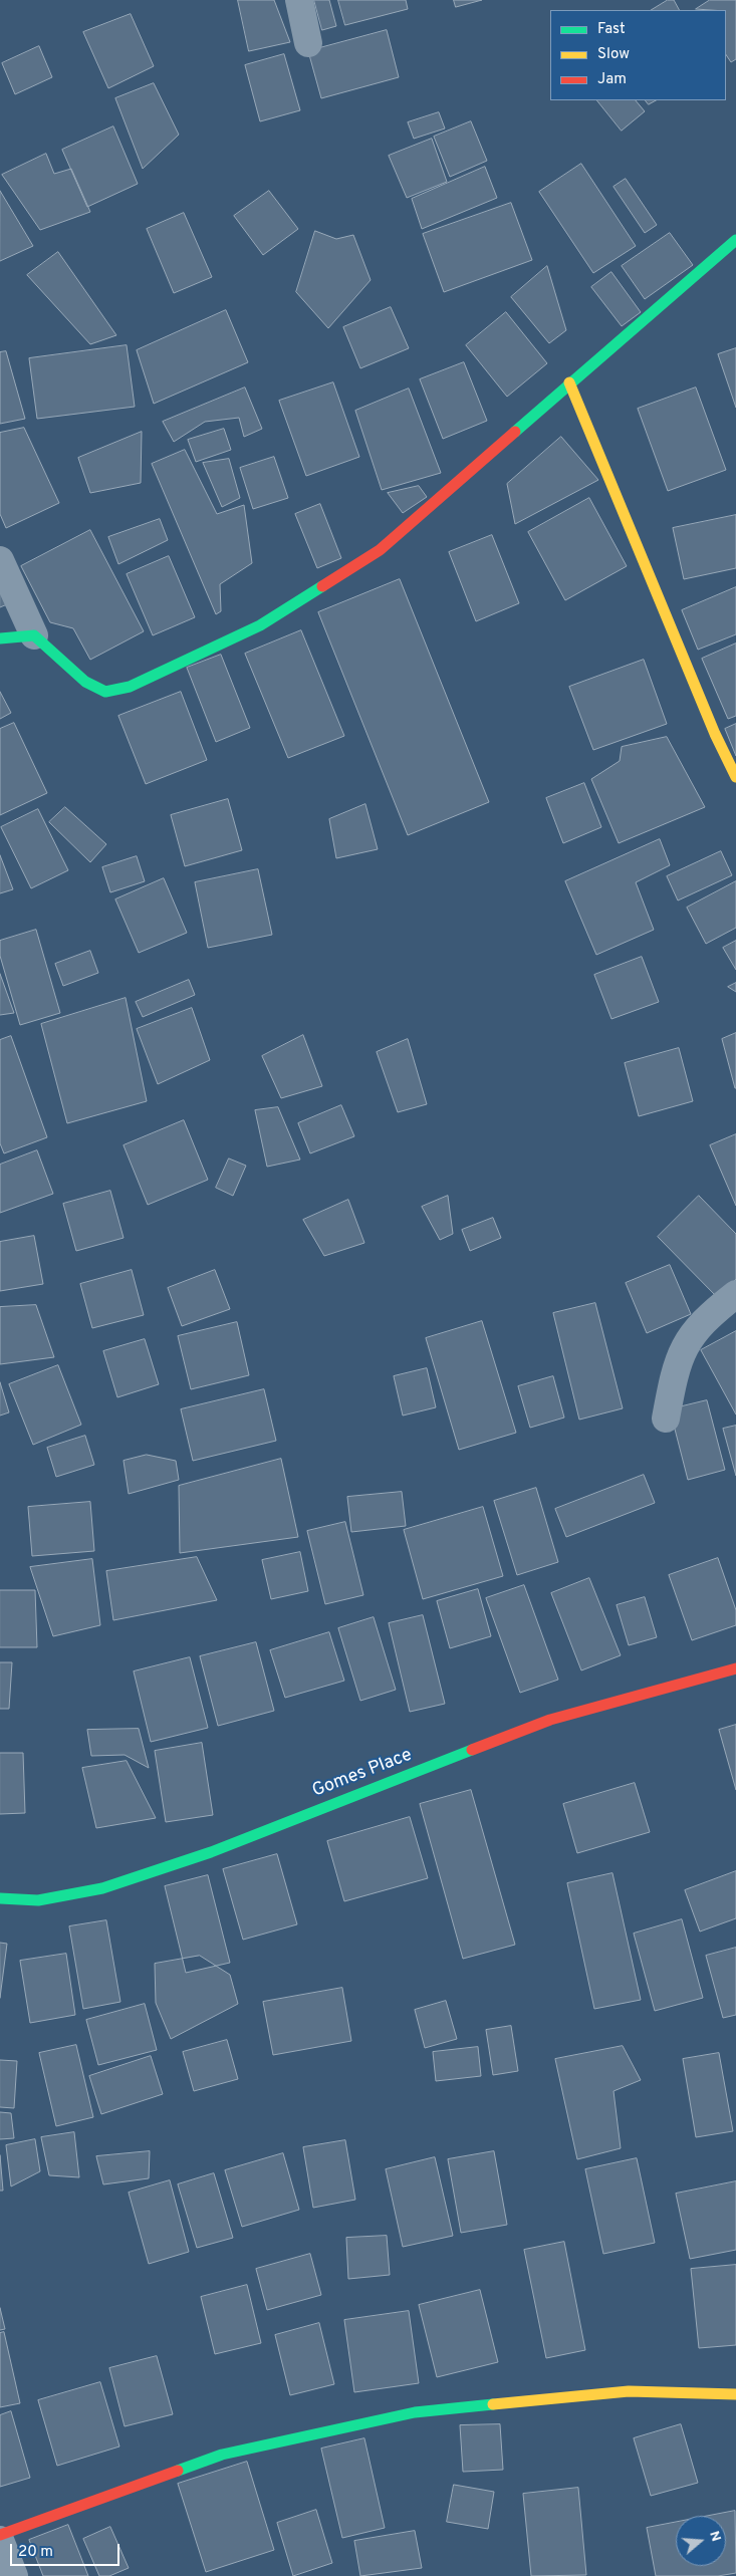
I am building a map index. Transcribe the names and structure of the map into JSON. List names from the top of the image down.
{
  "streets": {
    "street": ["Gomes Place"]
  },
  "legend": ["Fast", "Slow", "Jam"],
  "scale_bar": "20 m",
  "north": "right"
}
